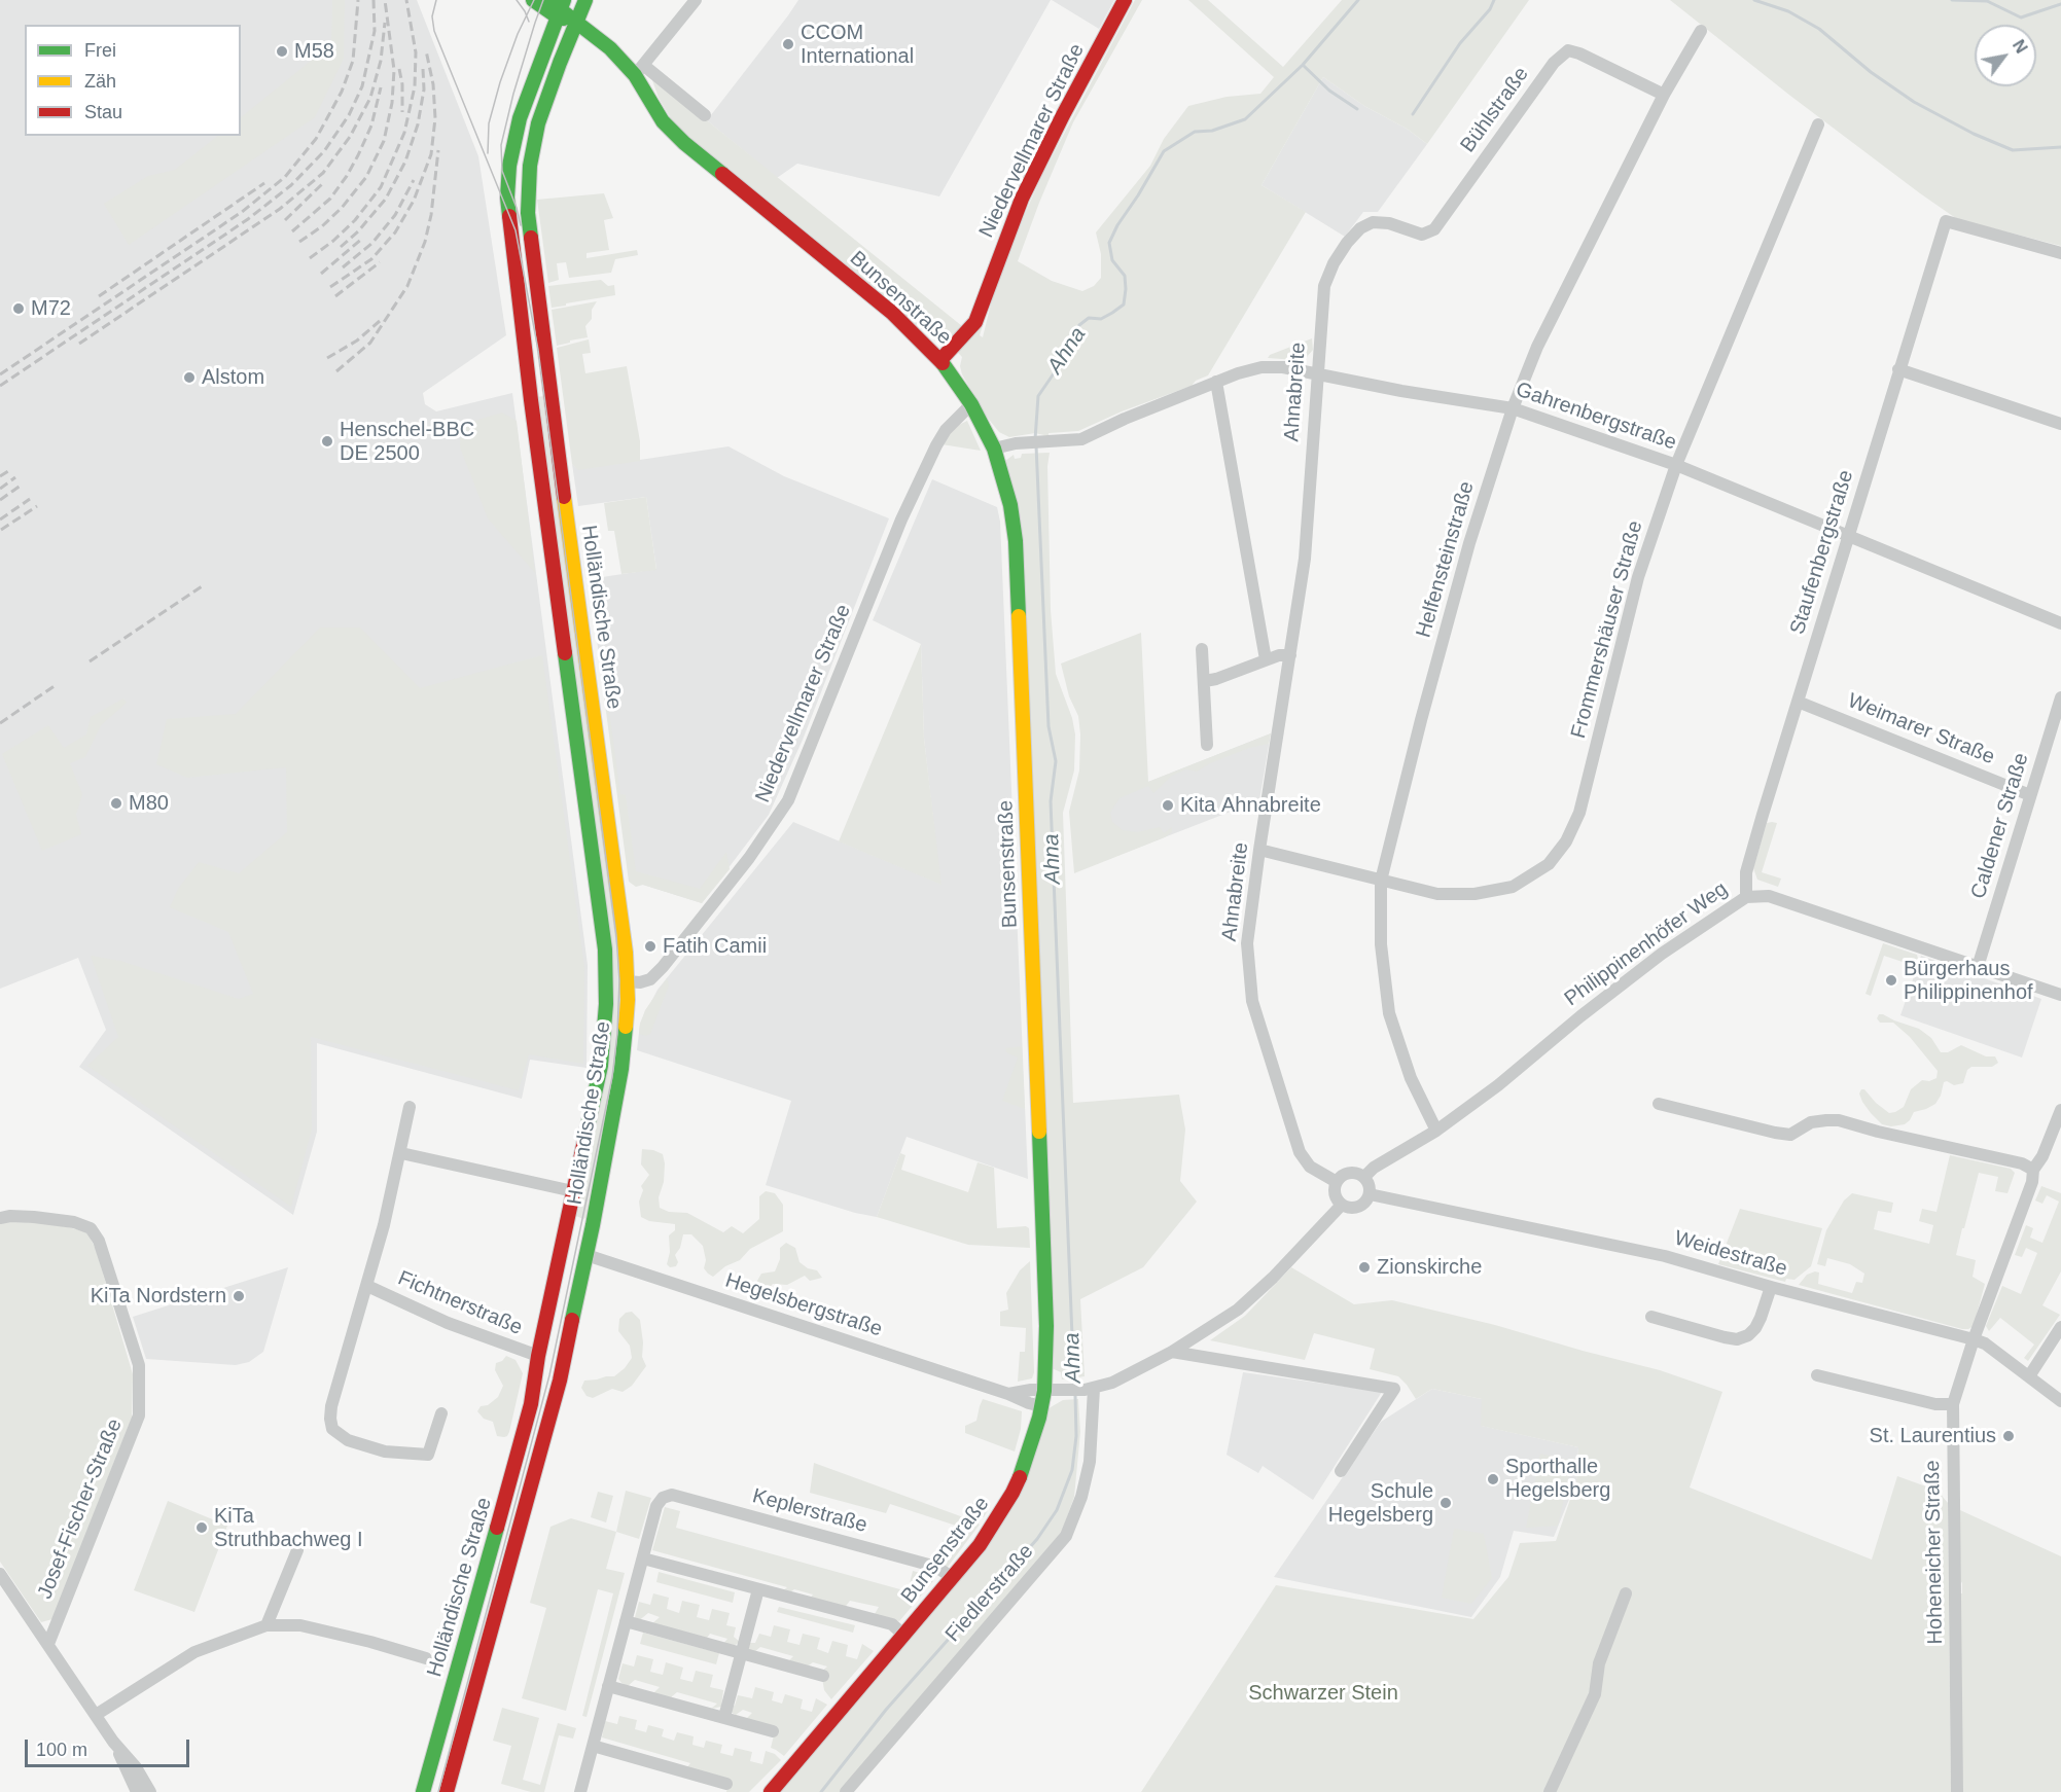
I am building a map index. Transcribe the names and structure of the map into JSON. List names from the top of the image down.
{
  "streets": {
    "main road": ["Niedervellmarer Straße", "Bunsenstraße", "Holländische Straße"],
    "street": [
      "Bühlstraße",
      "Ahnabreite",
      "Gahrenbergstraße",
      "Staufenbergstraße",
      "Helfensteinstraße",
      "Frommershäuser Straße",
      "Weimarer Straße",
      "Caldener Straße",
      "Philippinenhöfer Weg",
      "Weidestraße",
      "Fichtnerstraße",
      "Hegelsbergstraße",
      "Josef-Fischer-Straße",
      "Keplerstraße",
      "Hoheneicher Straße",
      "Fiedlerstraße"
    ]
  },
  "crossings": [
    ["Bühlstraße", "Ahnabreite"],
    ["Bühlstraße", "Helfensteinstraße"],
    ["Niedervellmarer Straße", "Bunsenstraße"],
    ["Niedervellmarer Straße", "Holländische Straße"],
    ["Bunsenstraße", "Gahrenbergstraße"],
    ["Bunsenstraße", "Holländische Straße"],
    ["Bunsenstraße", "Hegelsbergstraße"],
    ["Bunsenstraße", "Keplerstraße"],
    ["Ahnabreite", "Gahrenbergstraße"],
    ["Ahnabreite", "Frommershäuser Straße"],
    ["Ahnabreite", "Philippinenhöfer Weg"],
    ["Ahnabreite", "Weidestraße"],
    ["Gahrenbergstraße", "Staufenbergstraße"],
    ["Gahrenbergstraße", "Helfensteinstraße"],
    ["Gahrenbergstraße", "Frommershäuser Straße"],
    ["Staufenbergstraße", "Weimarer Straße"],
    ["Staufenbergstraße", "Philippinenhöfer Weg"],
    ["Helfensteinstraße", "Frommershäuser Straße"],
    ["Helfensteinstraße", "Philippinenhöfer Weg"],
    ["Holländische Straße", "Fichtnerstraße"],
    ["Holländische Straße", "Hegelsbergstraße"],
    ["Weimarer Straße", "Caldener Straße"],
    ["Caldener Straße", "Philippinenhöfer Weg"],
    ["Philippinenhöfer Weg", "Weidestraße"],
    ["Weidestraße", "Hoheneicher Straße"],
    ["Hegelsbergstraße", "Fiedlerstraße"]
  ],
  "water": ["Ahna"],
  "parks": ["Schwarzer Stein"],
  "places": [
    "CCOM International",
    "M58",
    "M72",
    "Alstom",
    "Henschel-BBC DE 2500",
    "M80",
    "Kita Ahnabreite",
    "Fatih Camii",
    "Bürgerhaus Philippinenhof",
    "Zionskirche",
    "KiTa Nordstern",
    "St. Laurentius",
    "Sporthalle Hegelsberg",
    "Schule Hegelsberg",
    "KiTa Struthbachweg I"
  ],
  "legend": ["Frei", "Zäh", "Stau"],
  "scale_bar": "100 m",
  "north": "top right"
}
